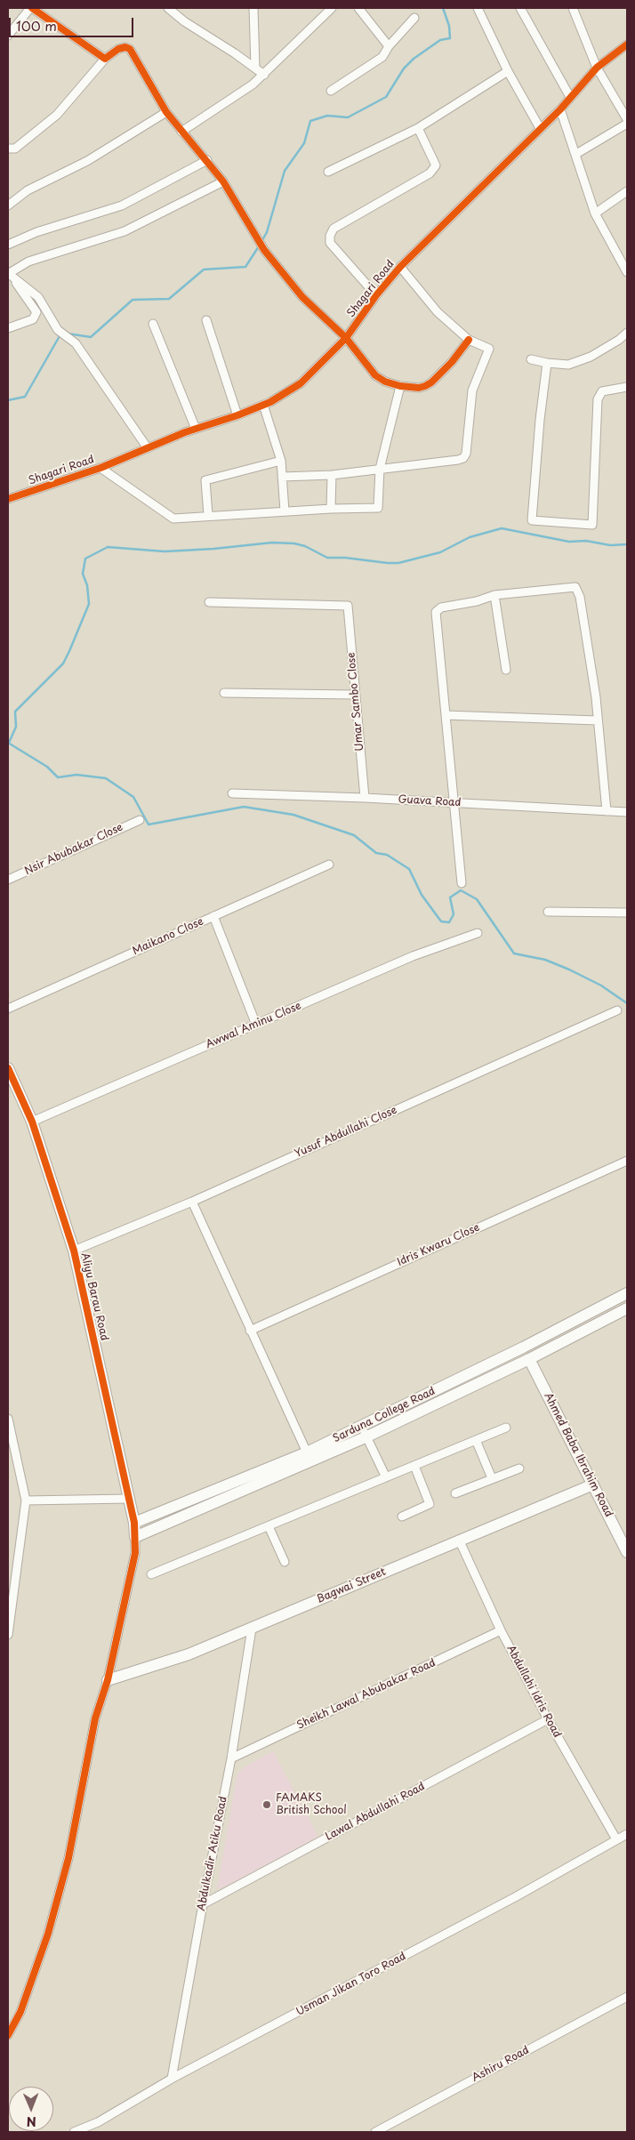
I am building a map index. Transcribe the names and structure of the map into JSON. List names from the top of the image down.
{
  "streets": {
    "street": [
      "Shagari Road",
      "Umar Sambo Close",
      "Guava Road",
      "Nsir Abubakar Close",
      "Maikano Close",
      "Awwal Aminu Close",
      "Yusuf Abdullahi Close",
      "Idris Kwaru Close",
      "Aliyu Barau Road",
      "Sarduna College Road",
      "Ahmed Baba Ibrahim Road",
      "Bagwai Street",
      "Abdullahi Idris Road",
      "Sheikh Lawal Abubakar Road",
      "Lawal Abdullahi Road",
      "Abdulkadir Atiku Road",
      "Usman Jikan Toro Road",
      "Ashiru Road"
    ]
  },
  "crossings": [
    ["Umar Sambo Close", "Guava Road"],
    ["Awwal Aminu Close", "Aliyu Barau Road"],
    ["Yusuf Abdullahi Close", "Aliyu Barau Road"],
    ["Aliyu Barau Road", "Sarduna College Road"],
    ["Sarduna College Road", "Ahmed Baba Ibrahim Road"],
    ["Ahmed Baba Ibrahim Road", "Bagwai Street"],
    ["Bagwai Street", "Abdullahi Idris Road"],
    ["Bagwai Street", "Abdulkadir Atiku Road"],
    ["Abdullahi Idris Road", "Sheikh Lawal Abubakar Road"],
    ["Abdullahi Idris Road", "Lawal Abdullahi Road"],
    ["Abdullahi Idris Road", "Usman Jikan Toro Road"],
    ["Sheikh Lawal Abubakar Road", "Abdulkadir Atiku Road"],
    ["Lawal Abdullahi Road", "Abdulkadir Atiku Road"],
    ["Abdulkadir Atiku Road", "Usman Jikan Toro Road"]
  ],
  "places": ["FAMAKS British School"],
  "scale_bar": "100 m",
  "north": "bottom"
}
